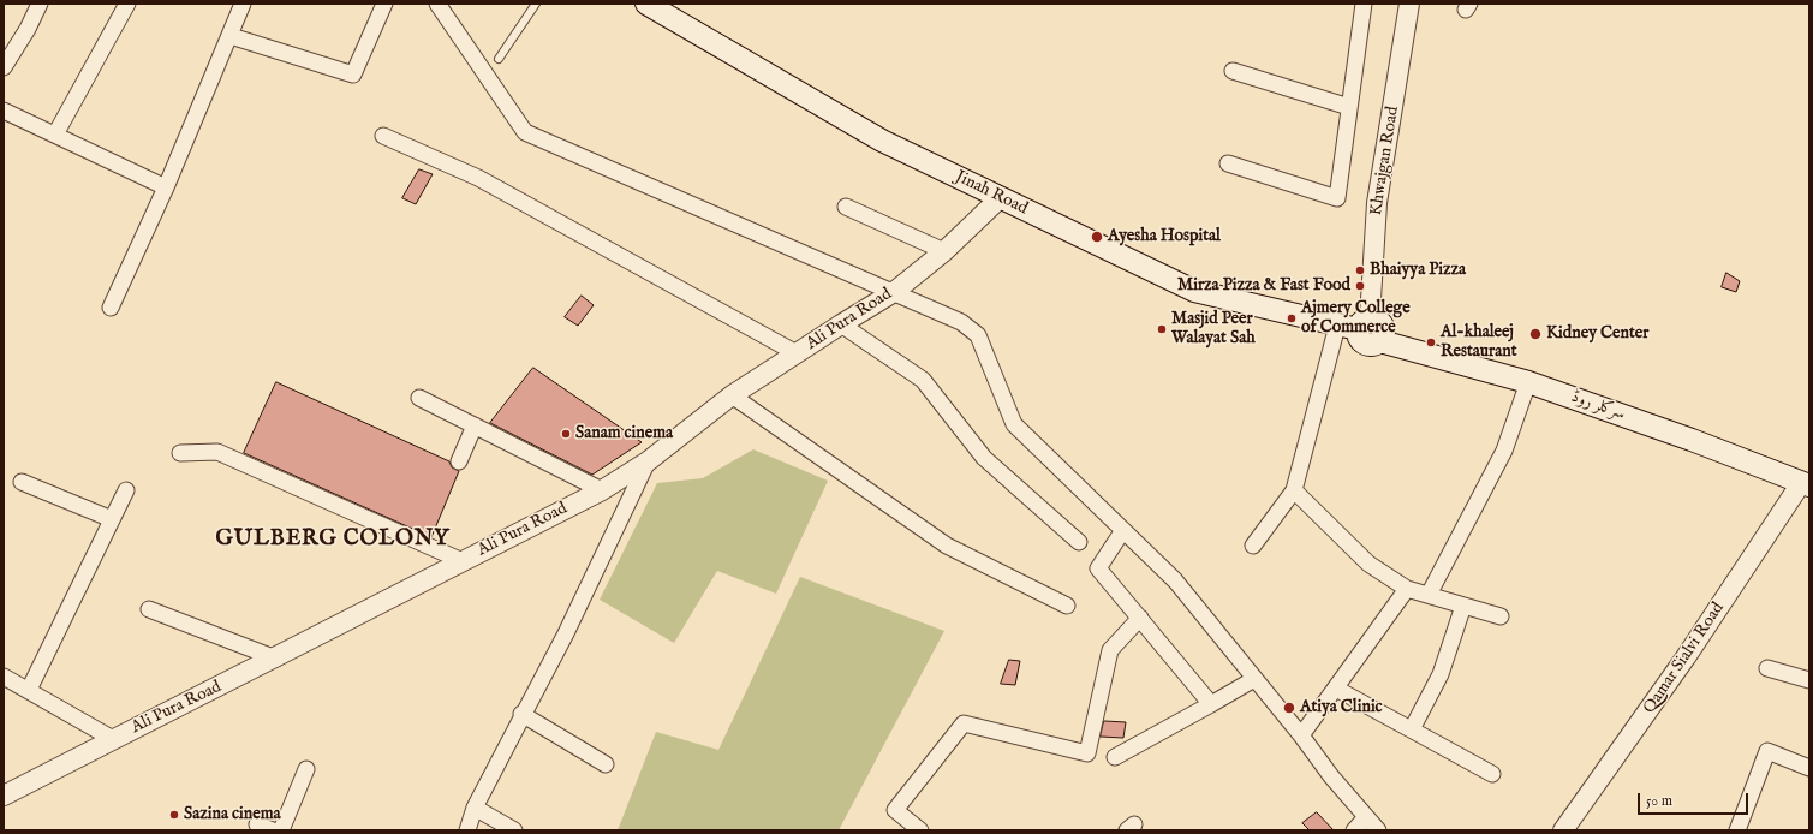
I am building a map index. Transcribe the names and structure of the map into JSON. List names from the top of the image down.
{
  "streets": {
    "main road": ["Jinah Road", "سرکلر روڈ"],
    "street": ["Khwajgan Road", "Ali Pura Road", "Qamar Sialvi Road"]
  },
  "crossings": [
    ["Khwajgan Road", "Jinah Road"],
    ["Khwajgan Road", "سرکلر روڈ"],
    ["Jinah Road", "Ali Pura Road"],
    ["Jinah Road", "سرکلر روڈ"],
    ["سرکلر روڈ", "Qamar Sialvi Road"]
  ],
  "districts": ["GULBERG COLONY"],
  "places": [
    "Ayesha Hospital",
    "Bhaiyya Pizza",
    "Mirza Pizza & Fast Food",
    "Ajmery College of Commerce",
    "Masjid Peer Walayat Sah",
    "Kidney Center",
    "Al-khaleej Restaurant",
    "Sanam cinema",
    "Atiya Clinic",
    "Sazina cinema"
  ],
  "scale_bar": "50 m"
}
